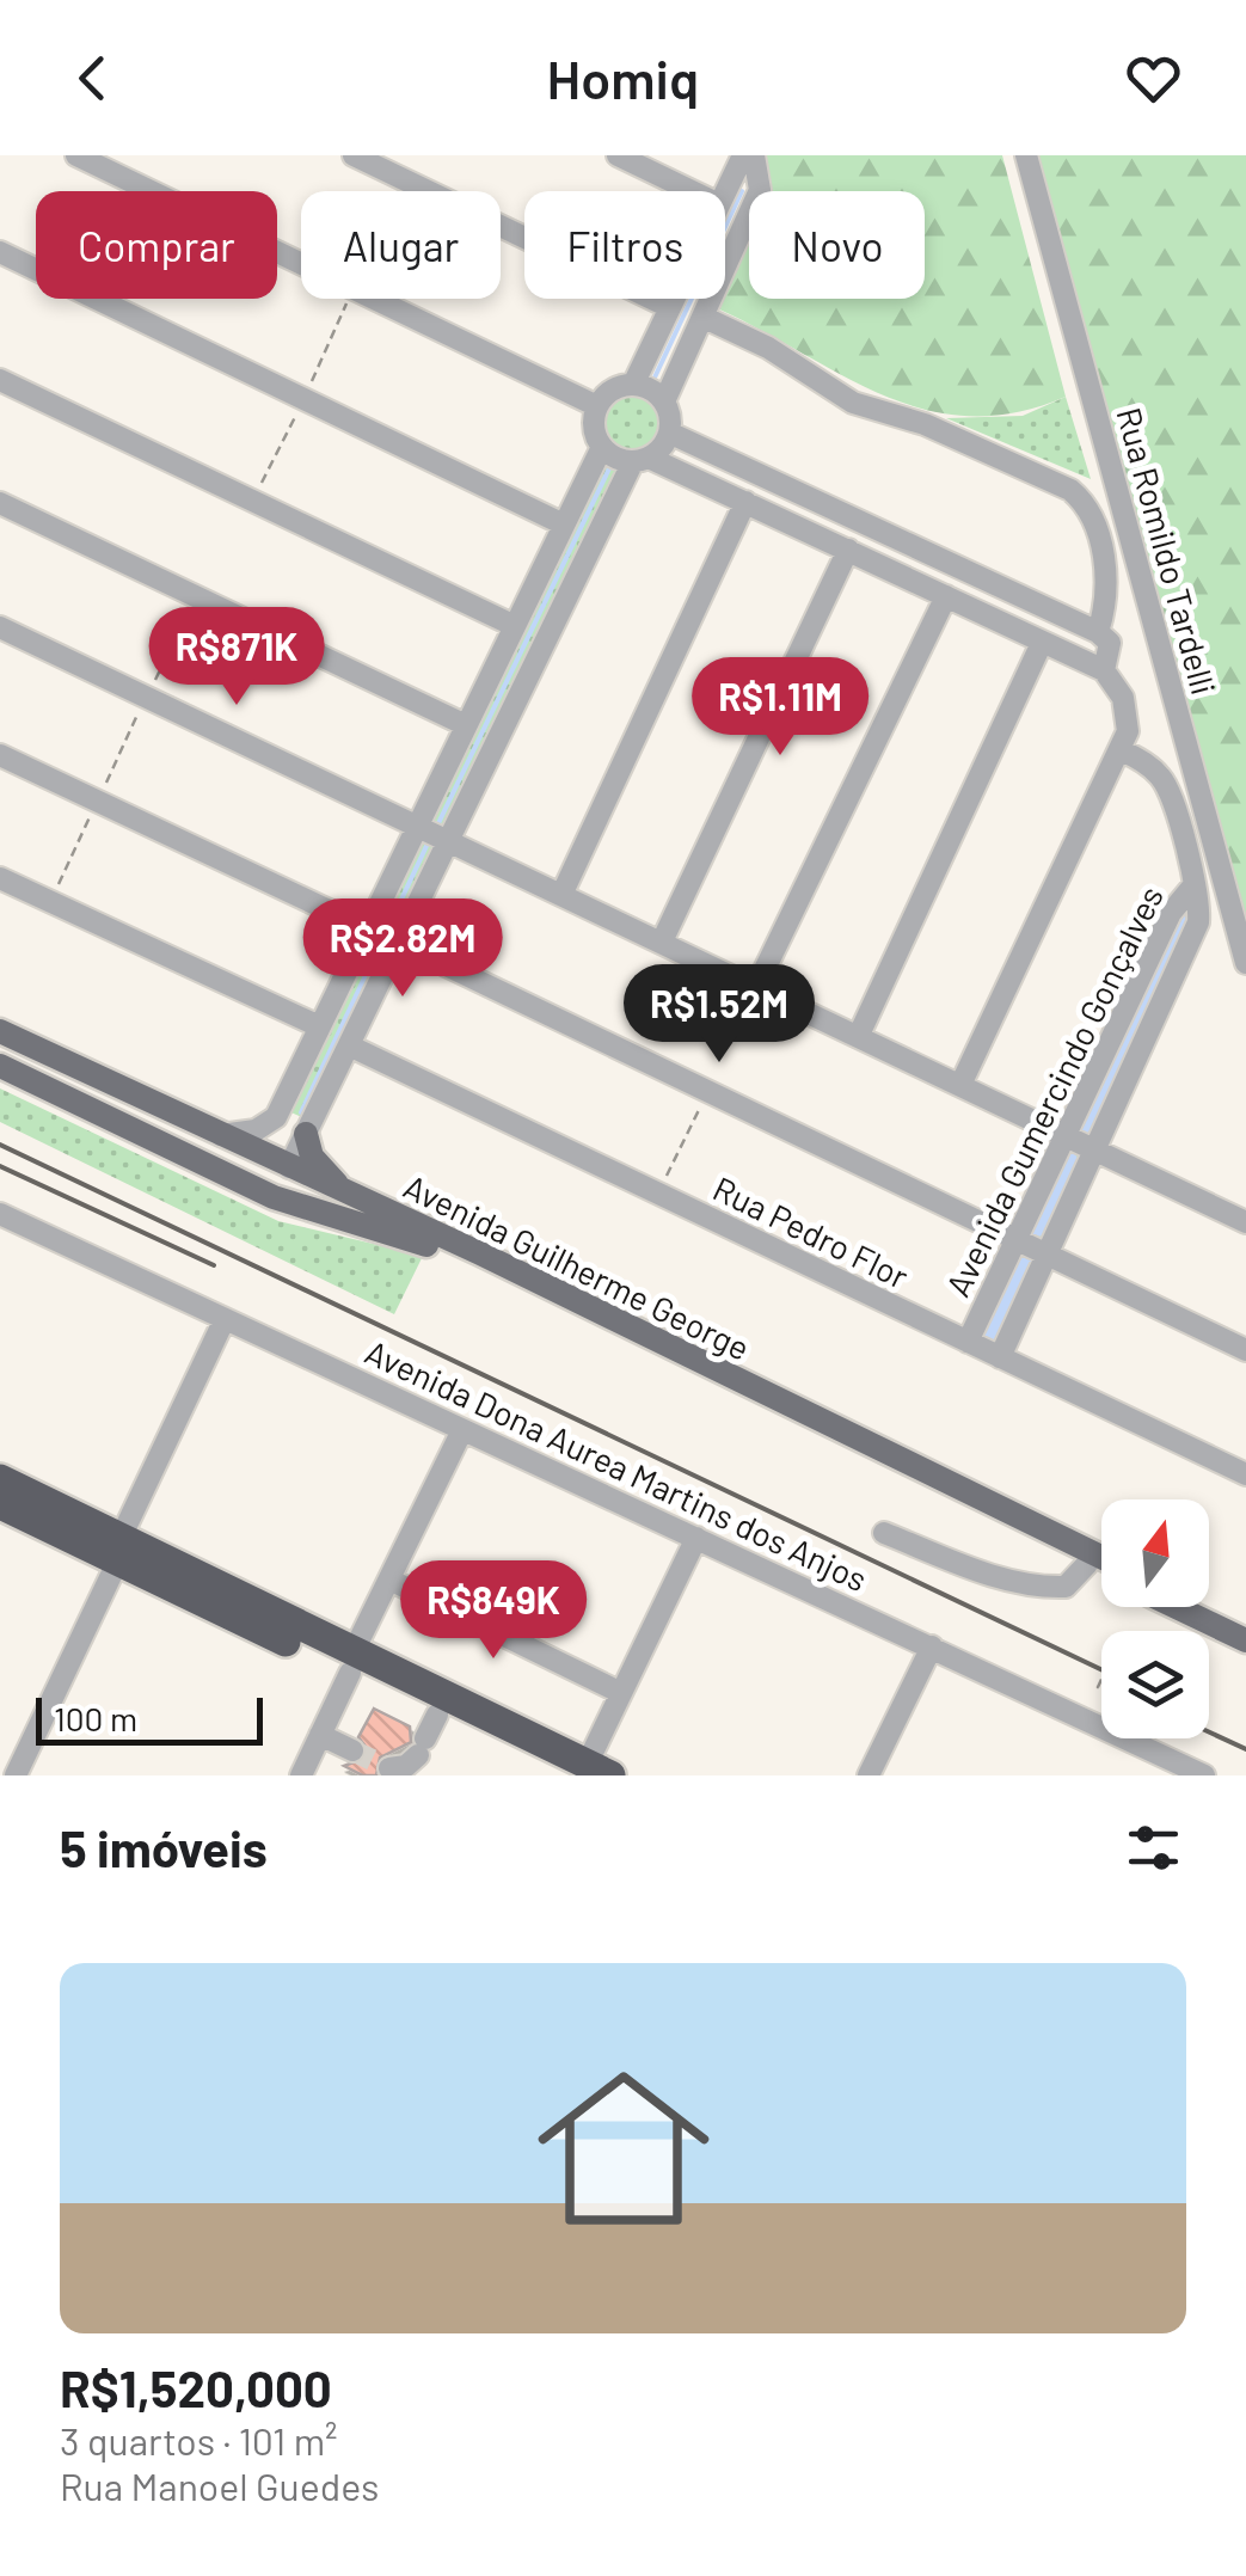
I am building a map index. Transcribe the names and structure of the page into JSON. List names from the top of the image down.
{
  "streets": {
    "main road": ["Avenida Guilherme George"],
    "street": [
      "Rua Romildo Tardelli",
      "Avenida Gumercindo Gonçalves",
      "Rua Pedro Flor",
      "Avenida Dona Aurea Martins dos Anjos"
    ]
  },
  "crossings": [
    ["Avenida Gumercindo Gonçalves", "Rua Pedro Flor"]
  ],
  "scale_bar": "100 m",
  "north": "top",
  "page": {
    "header": "Homiq",
    "chip": [
      "Comprar",
      "Alugar",
      "Filtros",
      "Novo"
    ],
    "price": [
      "R$871K",
      "R$1.11M",
      "R$2.82M",
      "R$1.52M",
      "R$849K"
    ],
    "scale": "100 m",
    "heading": "5 imóveis",
    "list": [
      {
        "name": "R$1,520,000",
        "note": "3 quartos · 101 m² · Rua Manoel Guedes"
      }
    ]
  }
}
